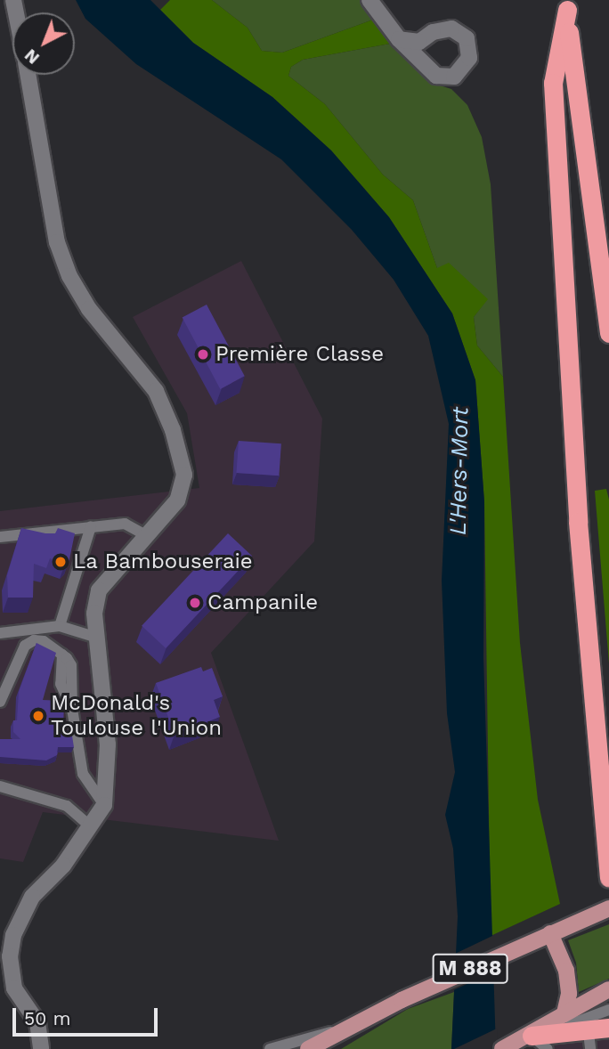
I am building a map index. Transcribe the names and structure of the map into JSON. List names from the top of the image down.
{
  "streets": {
    "main road": ["M 888"]
  },
  "water": ["L'Hers-Mort"],
  "places": [
    "Première Classe",
    "La Bambouseraie",
    "Campanile",
    "McDonald's Toulouse l'Union"
  ],
  "scale_bar": "50 m",
  "north": "bottom left"
}
